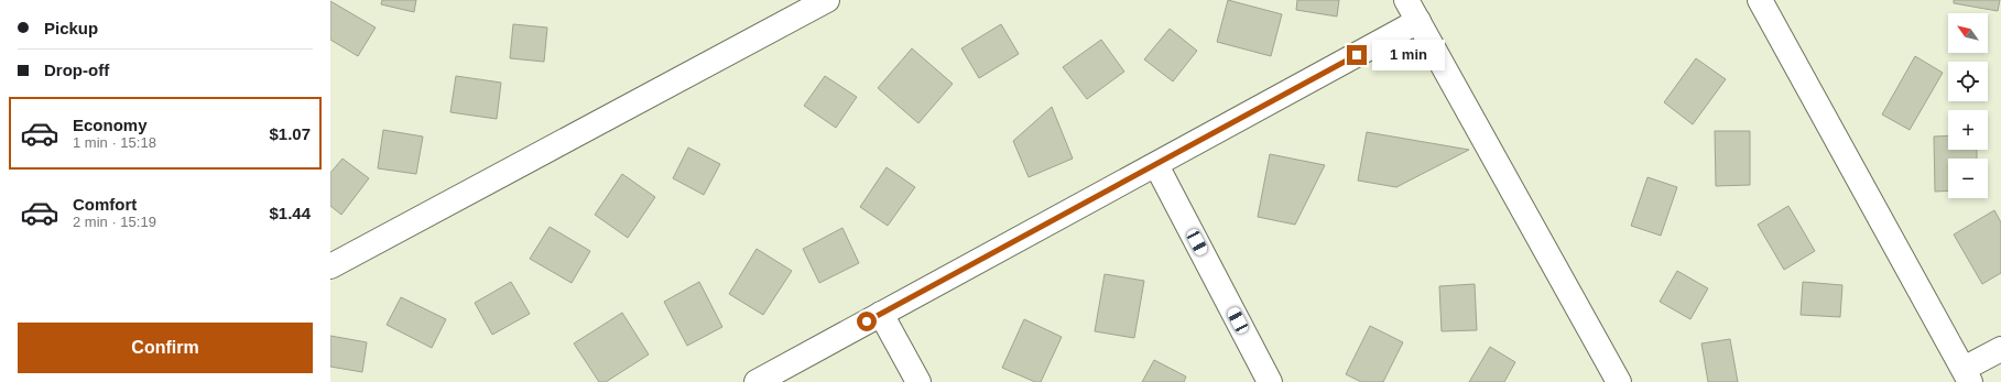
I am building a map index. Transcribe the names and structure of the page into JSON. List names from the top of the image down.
{
  "north": "top left",
  "page": {
    "banner": ["Pickup", "Drop-off"],
    "map_buttons": ["+", "−"],
    "bubble": "1 min",
    "list": [
      {
        "name": "Economy",
        "note": "1 min · 15:18",
        "value": "$1.07"
      },
      {
        "name": "Comfort",
        "note": "2 min · 15:19",
        "value": "$1.44"
      }
    ],
    "buttons": "Confirm"
  }
}
